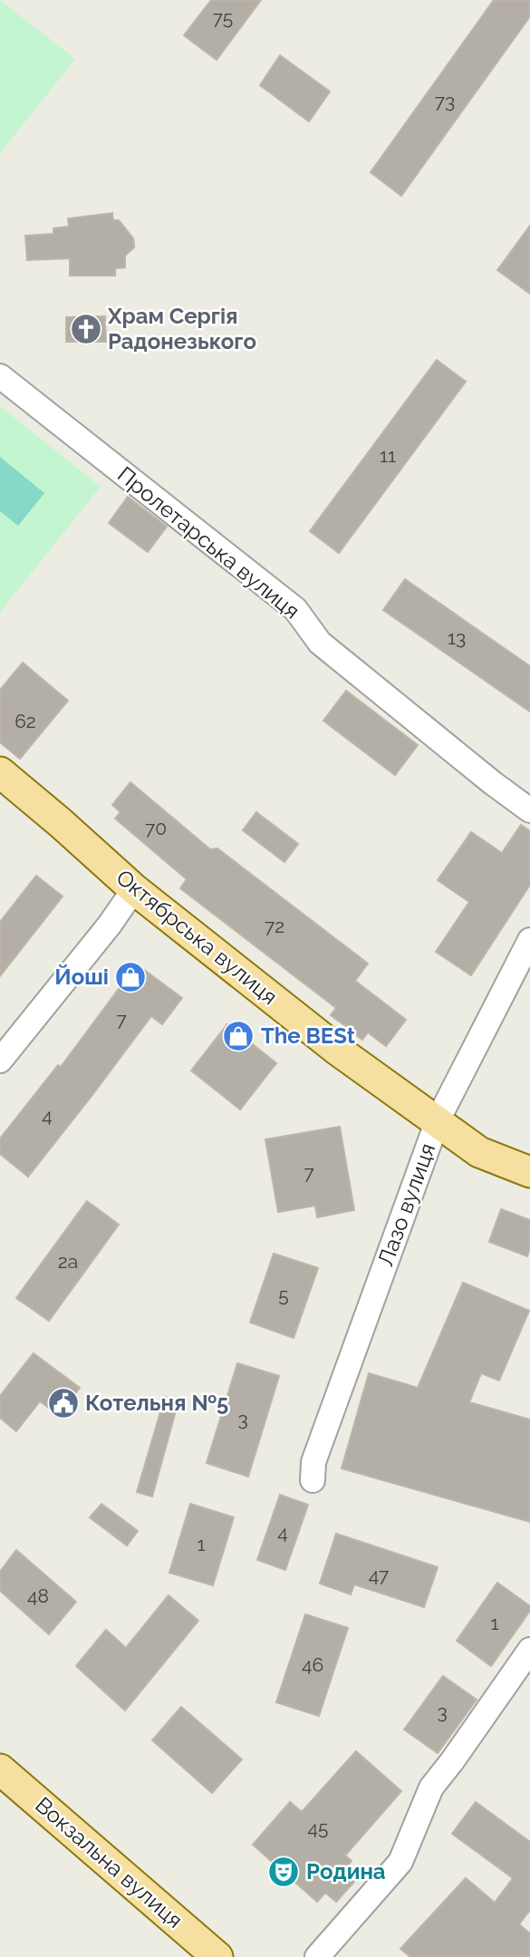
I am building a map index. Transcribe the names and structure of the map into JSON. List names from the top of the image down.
{
  "streets": {
    "main road": ["Октябрська вулиця", "Вокзальна вулиця"],
    "street": ["Пролетарська вулиця", "Лазо вулиця"]
  },
  "crossings": [
    ["Октябрська вулиця", "Лазо вулиця"]
  ],
  "places": {
    "church": ["Храм Сергія Радонезького"],
    "shop": ["Йоші", "The BESt"],
    "public building": ["Котельня №5"],
    "theatre": ["Родина"]
  },
  "house_numbers": [
    "75",
    "73",
    "11",
    "13",
    "62",
    "70",
    "72",
    "7",
    "4",
    "7",
    "2а",
    "5",
    "3",
    "4",
    "1",
    "47",
    "48",
    "1",
    "46",
    "3",
    "45"
  ]
}
